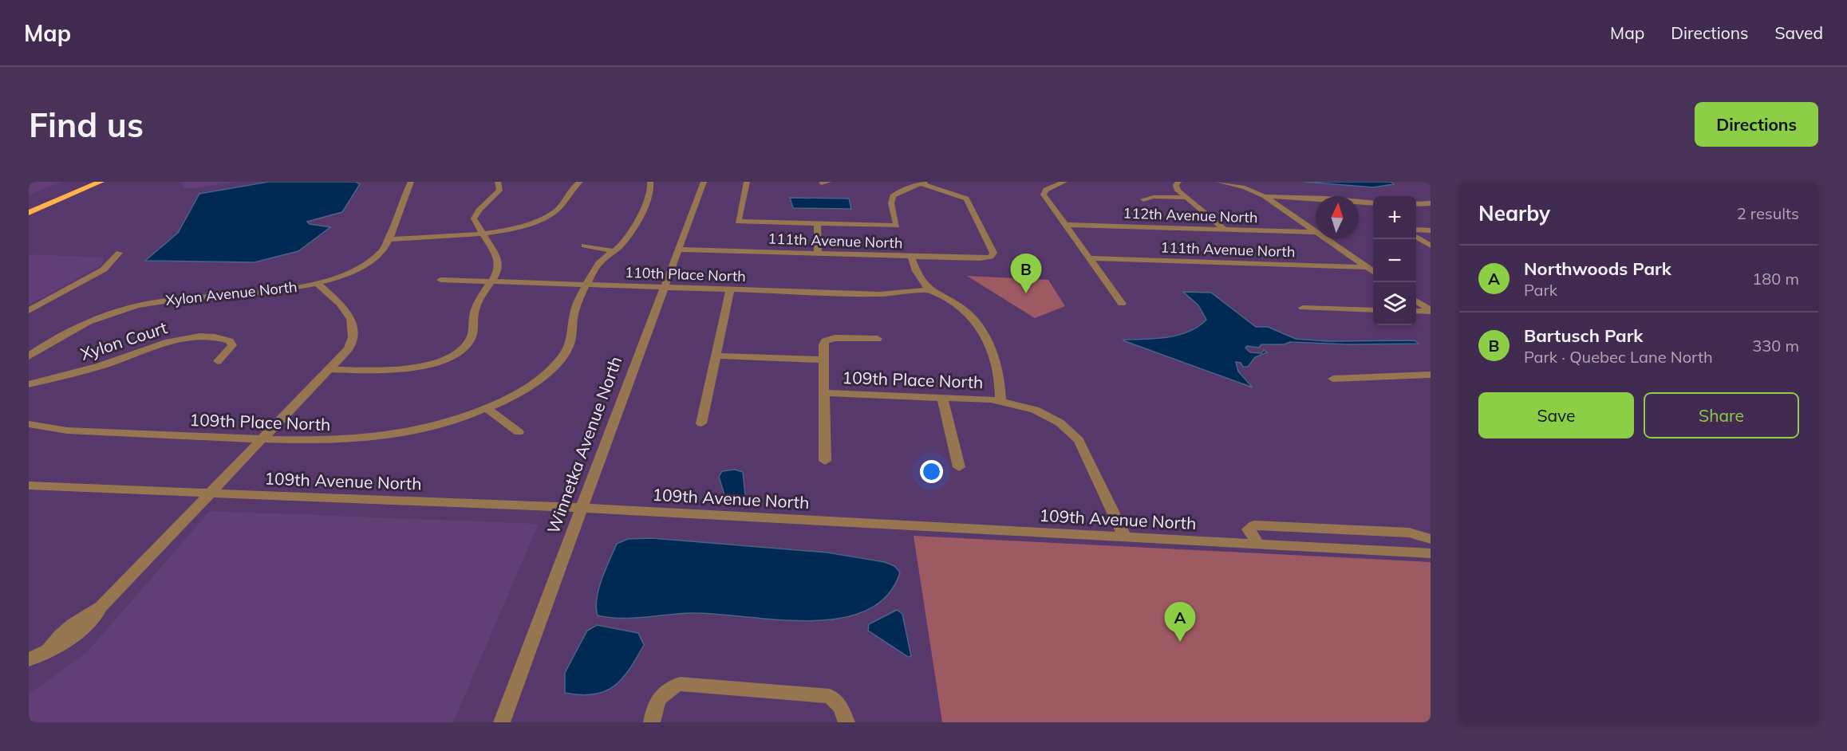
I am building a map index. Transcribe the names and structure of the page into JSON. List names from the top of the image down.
{
  "streets": {
    "street": [
      "112th Avenue North",
      "111th Avenue North",
      "110th Place North",
      "Xylon Avenue North",
      "Xylon Court",
      "109th Place North",
      "Winnetka Avenue North",
      "109th Avenue North"
    ]
  },
  "crossings": [
    ["111th Avenue North", "Winnetka Avenue North"],
    ["110th Place North", "109th Place North"],
    ["110th Place North", "Winnetka Avenue North"],
    ["109th Place North", "109th Avenue North"],
    ["Winnetka Avenue North", "109th Avenue North"]
  ],
  "north": "top",
  "page": {
    "header": "Map",
    "nav": ["Map", "Directions", "Saved"],
    "buttons": [
      "Directions",
      ["Save", "Share"]
    ],
    "title": "Find us",
    "heading": ["Nearby", "2 results"],
    "map_buttons": ["+", "−"],
    "list": [
      {
        "mark": "A",
        "name": "Northwoods Park",
        "note": "Park",
        "value": "180 m"
      },
      {
        "mark": "B",
        "name": "Bartusch Park",
        "note": "Park · Quebec Lane North",
        "value": "330 m"
      }
    ],
    "pins": ["B", "A"]
  }
}
